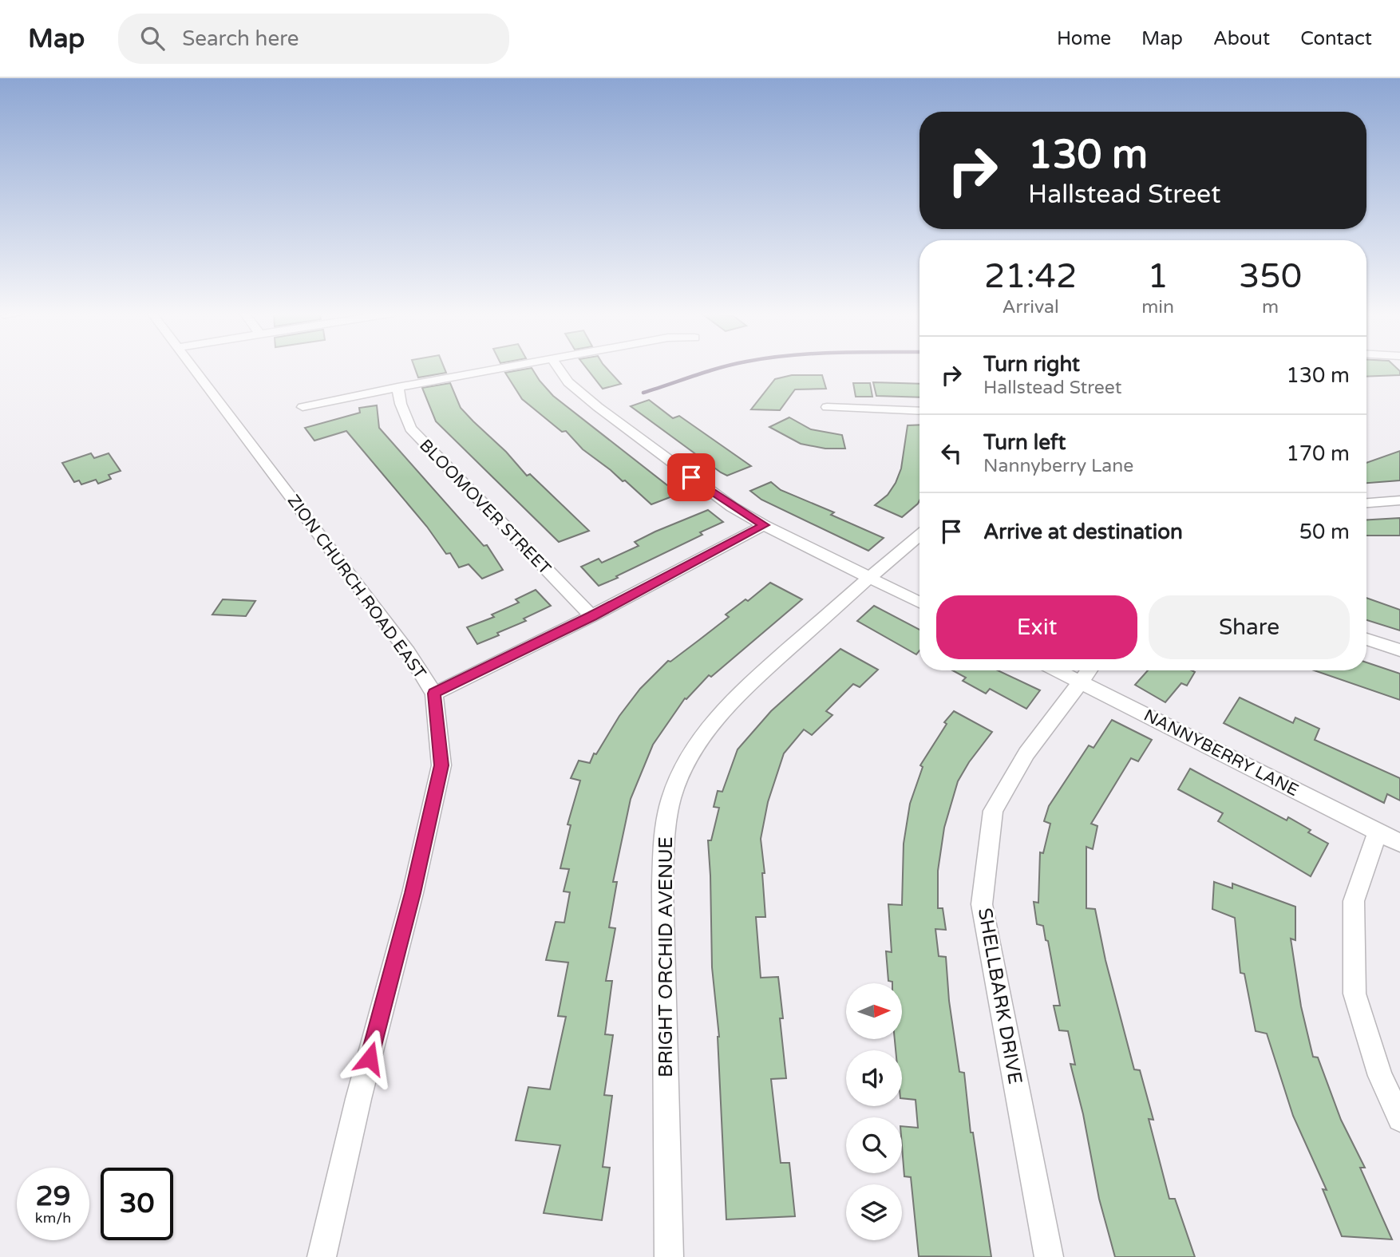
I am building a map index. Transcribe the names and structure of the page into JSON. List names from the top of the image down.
{
  "streets": {
    "street": [
      "BLOOMOVER STREET",
      "ZION CHURCH ROAD EAST",
      "NANNYBERRY LANE",
      "BRIGHT ORCHID AVENUE",
      "SHELLBARK DRIVE"
    ]
  },
  "crossings": [
    ["NANNYBERRY LANE", "SHELLBARK DRIVE"]
  ],
  "north": "right",
  "page": {
    "header": "Map",
    "search": "Search here",
    "nav": [
      "Home",
      "Map",
      "About",
      "Contact"
    ],
    "turn": ["130 m", "Hallstead Street"],
    "eta": [
      "21:42",
      "Arrival",
      "1",
      "min",
      "350",
      "m"
    ],
    "list": [
      {
        "name": "Turn right",
        "note": "Hallstead Street",
        "value": "130 m"
      },
      {
        "name": "Turn left",
        "note": "Nannyberry Lane",
        "value": "170 m"
      },
      {
        "name": "Arrive at destination",
        "value": "50 m"
      }
    ],
    "buttons": ["Exit", "Share"],
    "speed": "29 km/h",
    "limit": "30"
  }
}
